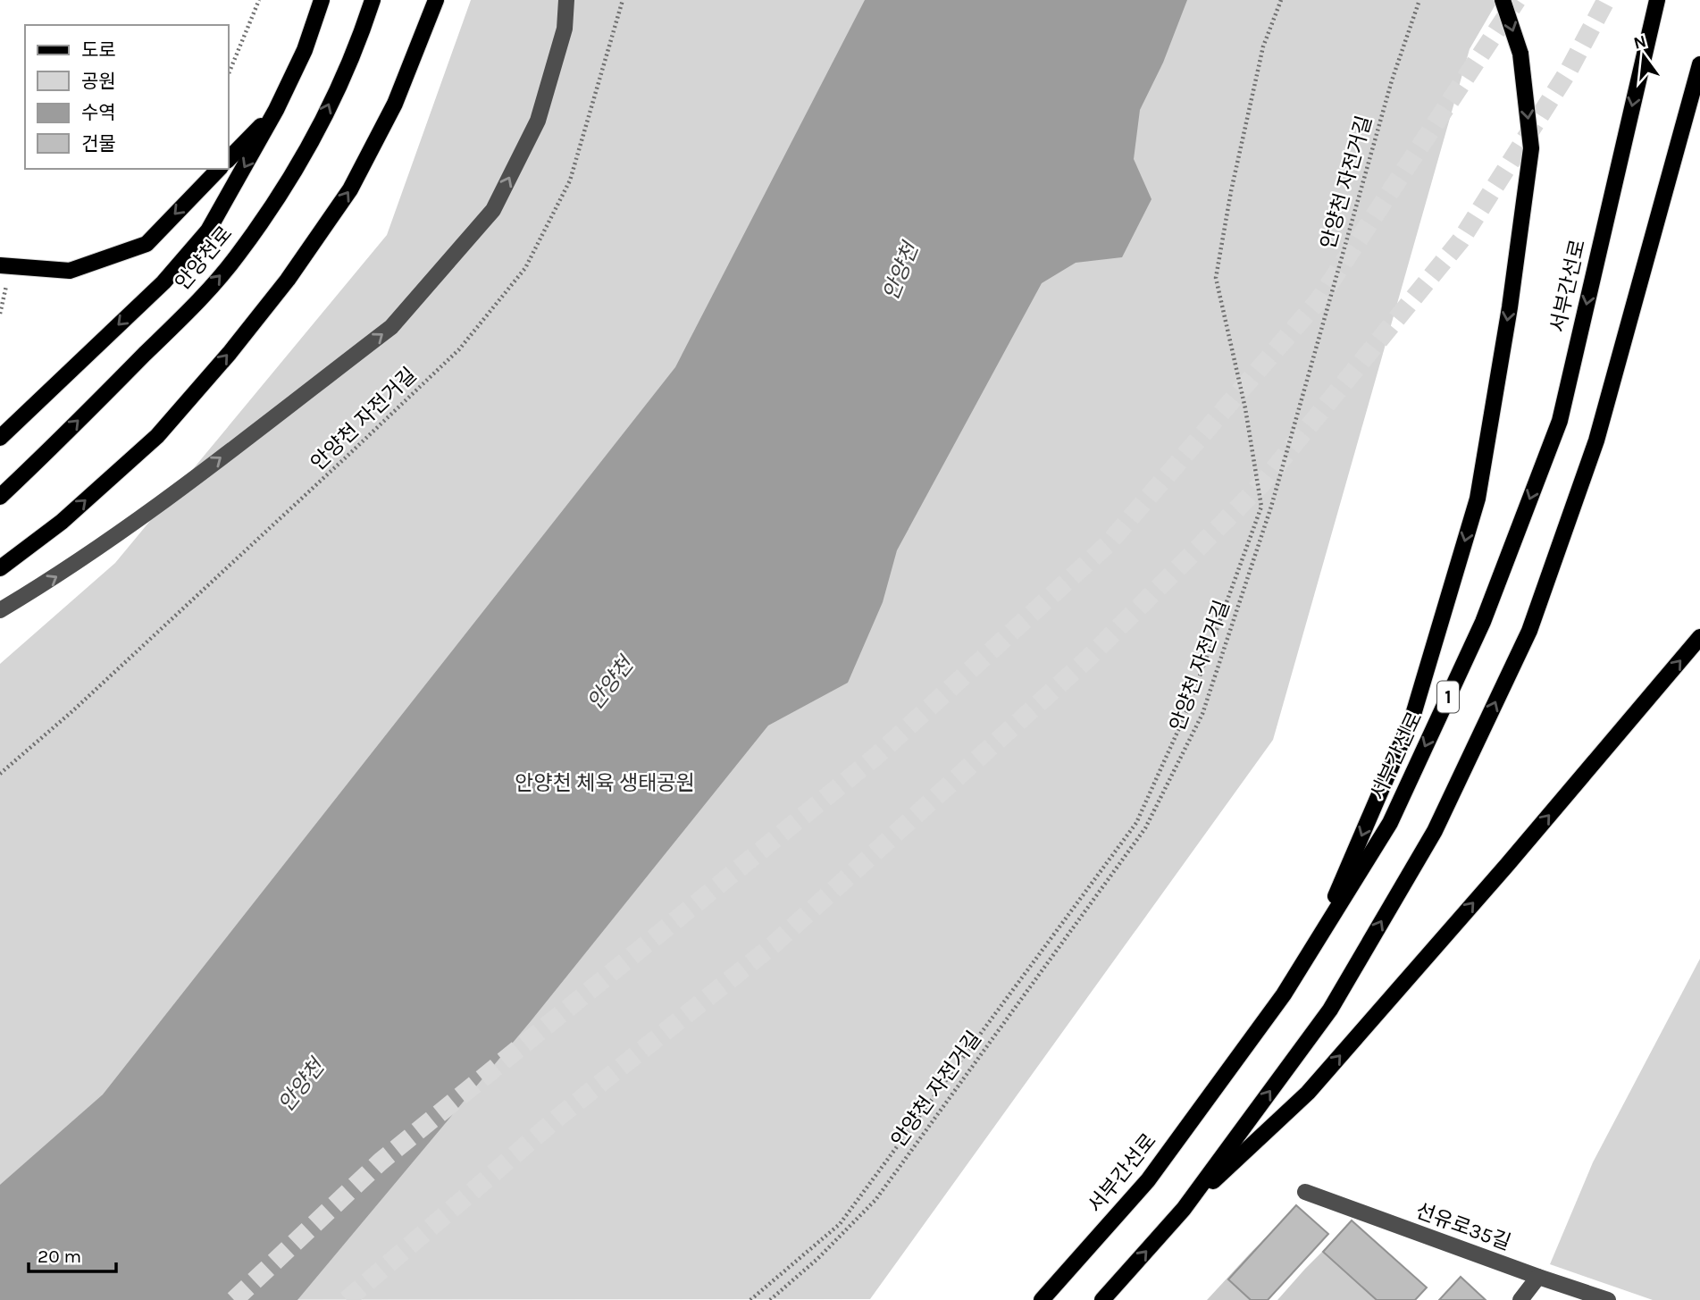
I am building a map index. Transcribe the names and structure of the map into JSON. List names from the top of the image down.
{
  "streets": {
    "main road": ["안양천로", "서부간선로", "1"],
    "street": ["선유로35길"],
    "path": ["안양천 자전거길"]
  },
  "water": ["안양천"],
  "parks": ["안양천 체육 생태공원"],
  "legend": [
    "도로",
    "공원",
    "수역",
    "건물"
  ],
  "scale_bar": "20 m",
  "north": "top"
}
